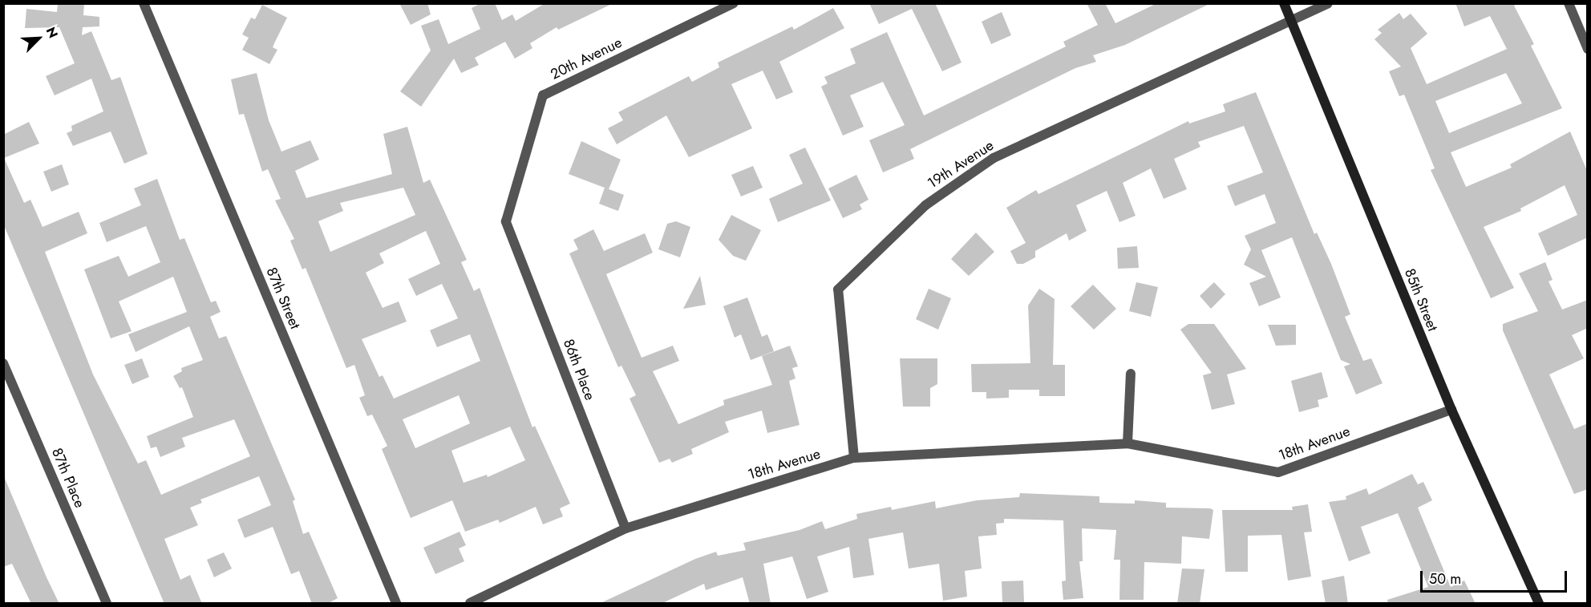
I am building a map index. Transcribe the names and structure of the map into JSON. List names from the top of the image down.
{
  "streets": {
    "street": [
      "20th Avenue",
      "19th Avenue",
      "87th Street",
      "85th Street",
      "86th Place",
      "18th Avenue",
      "87th Place"
    ]
  },
  "crossings": [
    ["20th Avenue", "86th Place"],
    ["19th Avenue", "85th Street"],
    ["19th Avenue", "18th Avenue"],
    ["85th Street", "18th Avenue"],
    ["86th Place", "18th Avenue"]
  ],
  "scale_bar": "50 m",
  "north": "top right"
}
